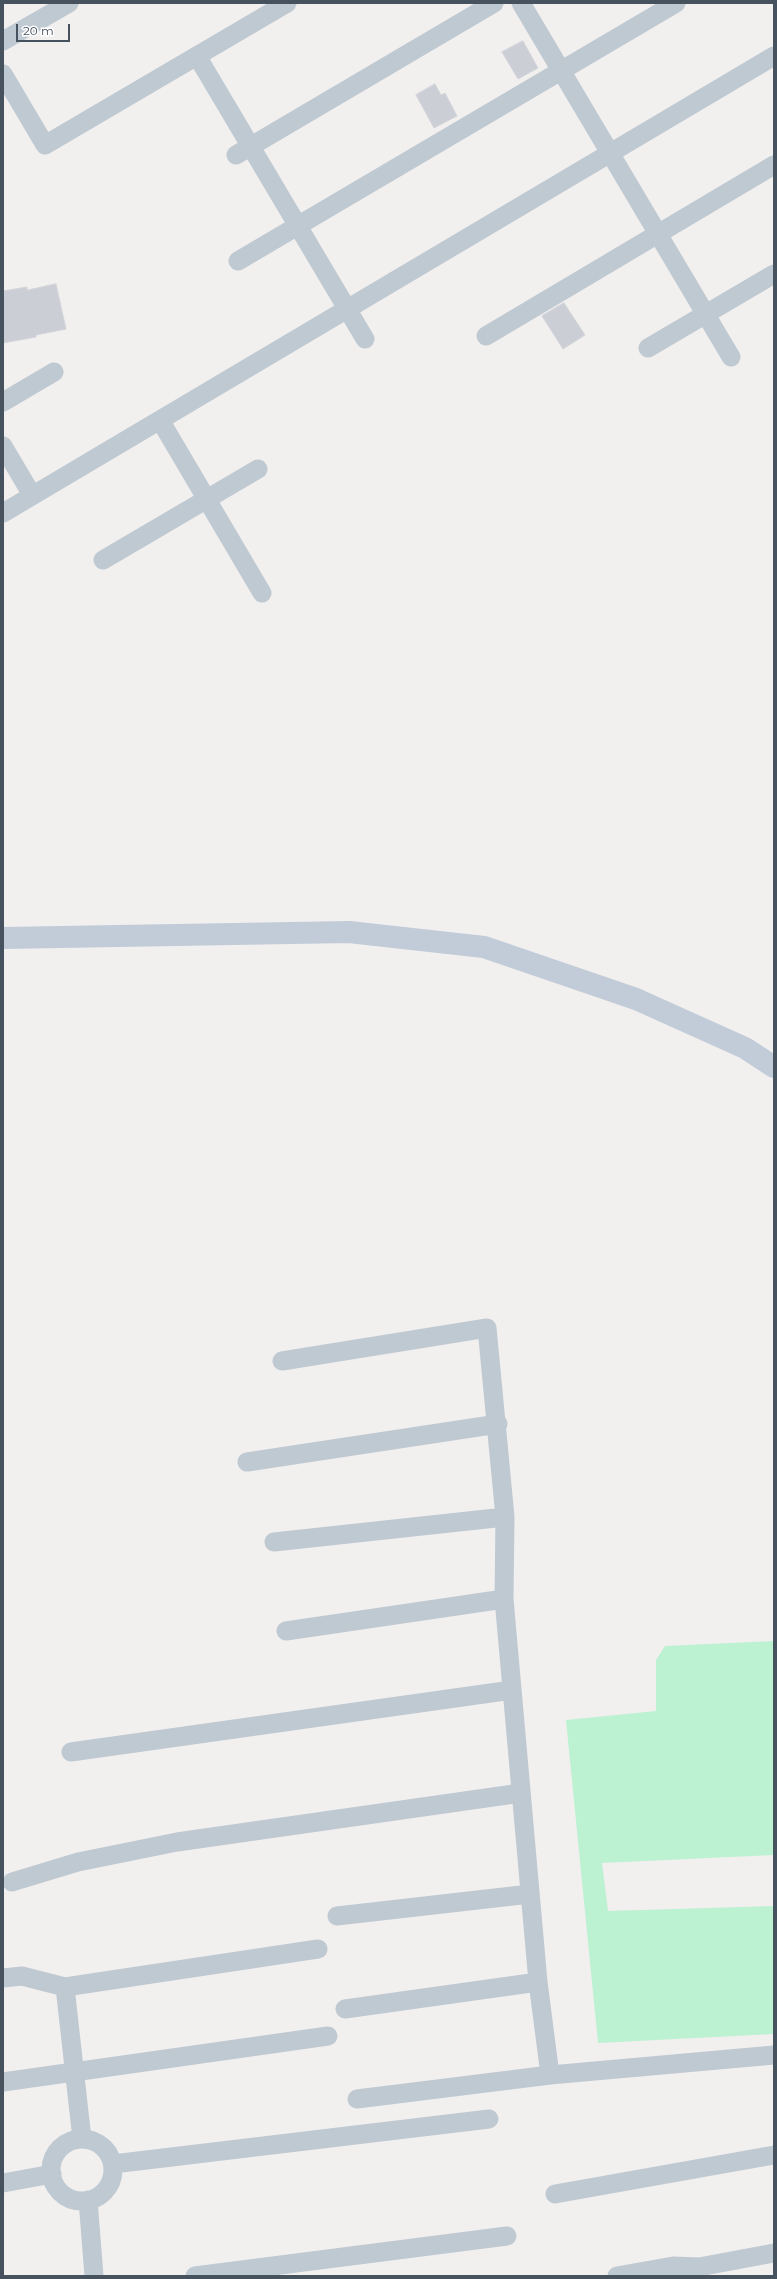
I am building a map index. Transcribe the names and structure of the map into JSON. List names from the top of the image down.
{
  "scale_bar": "20 m"
}
